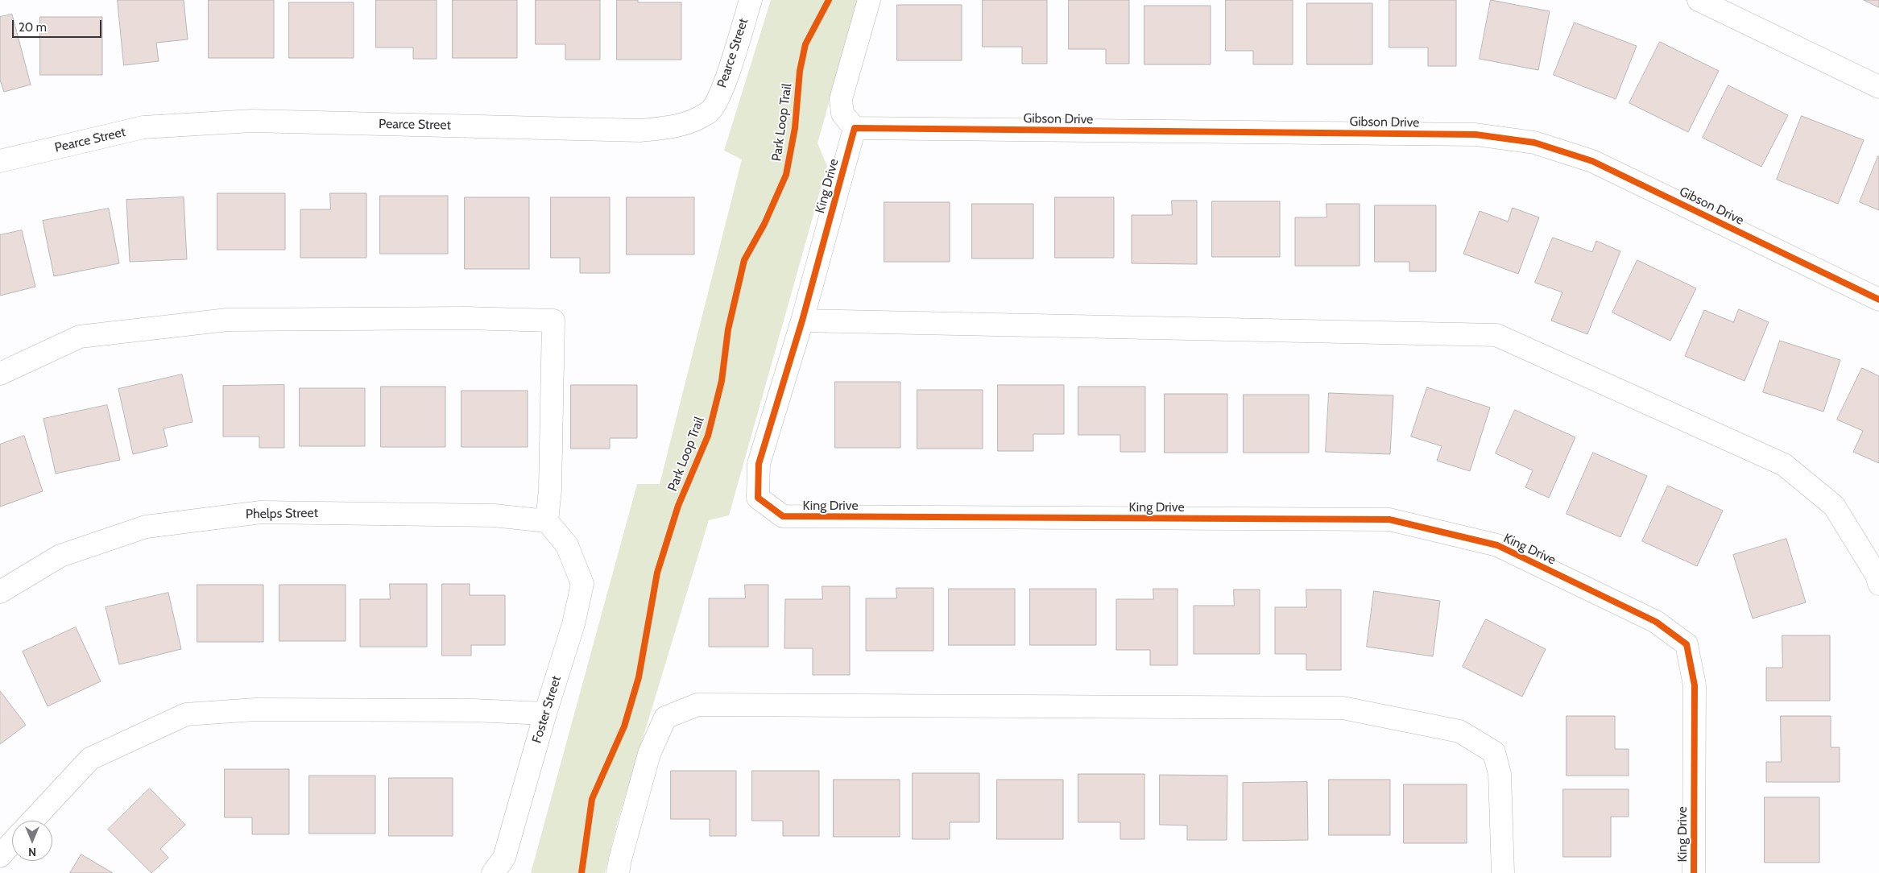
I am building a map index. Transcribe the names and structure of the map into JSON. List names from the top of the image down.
{
  "streets": {
    "street": [
      "Pearce Street",
      "Gibson Drive",
      "King Drive",
      "Phelps Street",
      "Foster Street"
    ],
    "cycle path": ["Park Loop Trail"]
  },
  "crossings": [
    ["Gibson Drive", "King Drive"],
    ["Phelps Street", "Foster Street"]
  ],
  "scale_bar": "20 m",
  "north": "bottom"
}
